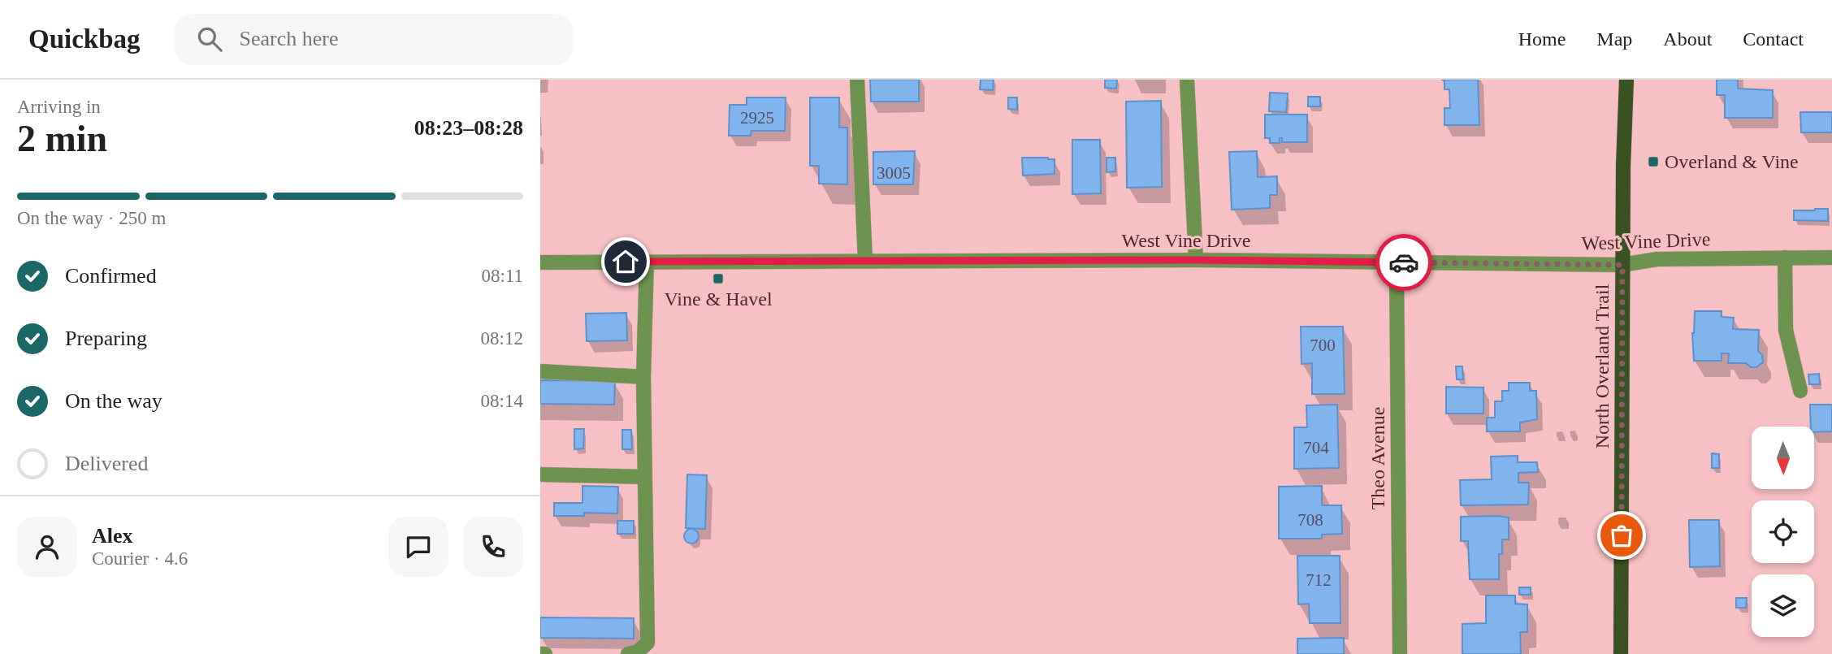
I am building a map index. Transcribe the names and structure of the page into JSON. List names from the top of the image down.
{
  "streets": {
    "main road": ["North Overland Trail"],
    "street": ["West Vine Drive", "Theo Avenue"]
  },
  "crossings": [
    ["West Vine Drive", "North Overland Trail"],
    ["West Vine Drive", "Theo Avenue"]
  ],
  "places": {
    "transit": ["Overland & Vine", "Vine & Havel"]
  },
  "house_numbers": [
    "2925",
    "3005",
    "700",
    "704",
    "708",
    "712"
  ],
  "north": "bottom",
  "page": {
    "header": "Quickbag",
    "search": "Search here",
    "nav": [
      "Home",
      "Map",
      "About",
      "Contact"
    ],
    "heading": ["2 min", "Arriving in", "08:23–08:28"],
    "panel": ["Alex", "Courier · 4.6"],
    "bar": "On the way · 250 m",
    "list": [
      ["Confirmed", "08:11"],
      ["Preparing", "08:12"],
      ["On the way", "08:14"],
      "Delivered"
    ]
  }
}
